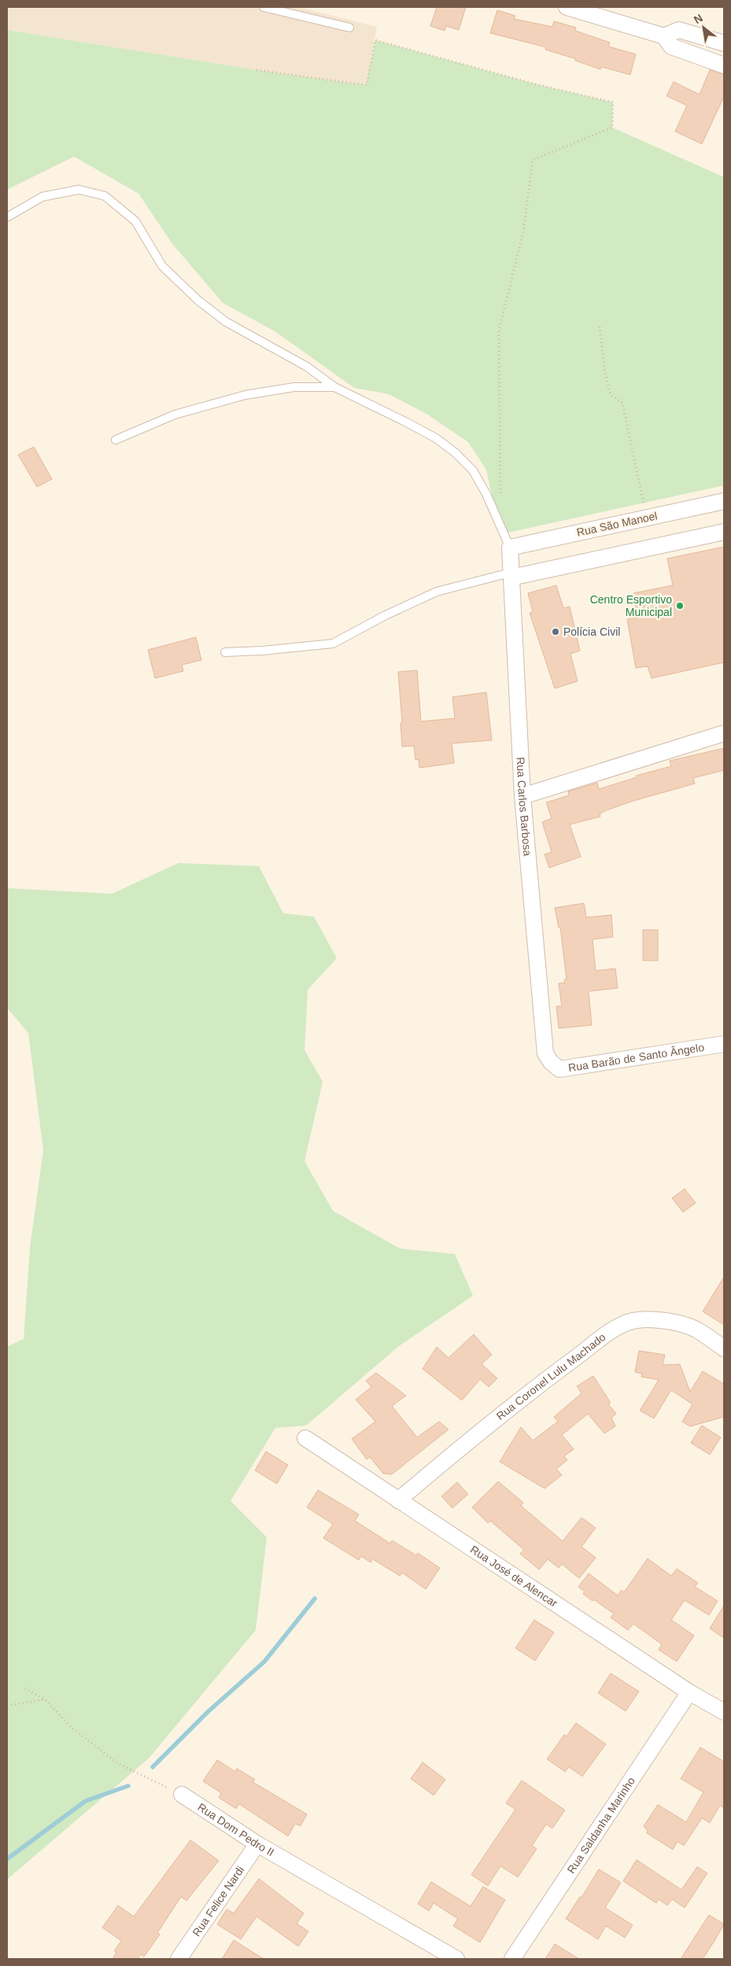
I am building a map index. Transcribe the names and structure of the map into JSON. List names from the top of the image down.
{
  "streets": {
    "street": [
      "Rua São Manoel",
      "Rua Carlos Barbosa",
      "Rua Barão de Santo Ângelo",
      "Rua Coronel Lulu Machado",
      "Rua José de Alencar",
      "Rua Saldanha Marinho",
      "Rua Dom Pedro II",
      "Rua Felice Nardi"
    ]
  },
  "crossings": [
    ["Rua São Manoel", "Rua Carlos Barbosa"],
    ["Rua Carlos Barbosa", "Rua Barão de Santo Ângelo"],
    ["Rua Coronel Lulu Machado", "Rua José de Alencar"],
    ["Rua José de Alencar", "Rua Saldanha Marinho"],
    ["Rua Dom Pedro II", "Rua Felice Nardi"]
  ],
  "places": ["Centro Esportivo Municipal", "Polícia Civil"],
  "north": "top left"
}
